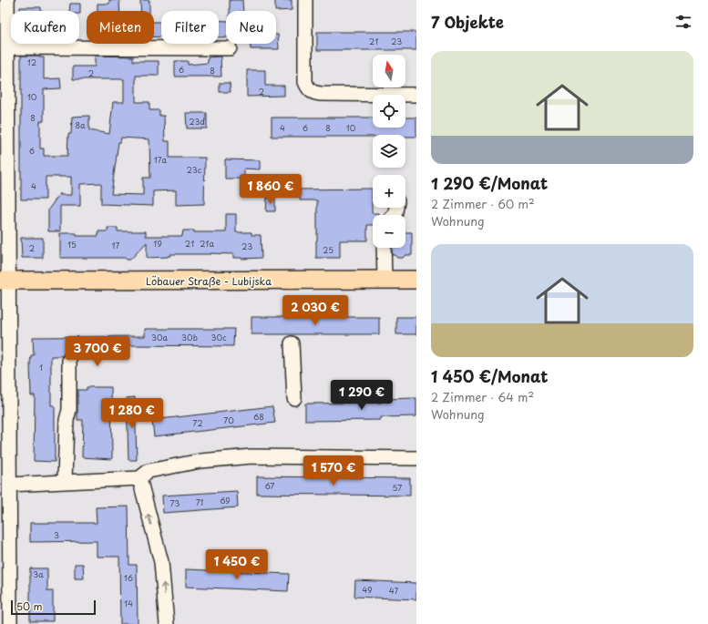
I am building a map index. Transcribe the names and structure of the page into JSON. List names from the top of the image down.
{
  "streets": {
    "main road": ["Löbauer Straße - Lubijska"]
  },
  "house_numbers": [
    "21",
    "23",
    "12",
    "6",
    "8",
    "2",
    "2",
    "10",
    "8",
    "23d",
    "8a",
    "4",
    "6",
    "8",
    "10",
    "6",
    "17a",
    "23c",
    "4",
    "19",
    "21",
    "21a",
    "15",
    "17",
    "23",
    "2",
    "25",
    "30a",
    "30b",
    "30c",
    "1",
    "68",
    "70",
    "72",
    "67",
    "57",
    "69",
    "71",
    "73",
    "3",
    "3a",
    "16",
    "49",
    "47",
    "14"
  ],
  "scale_bar": "50 m",
  "north": "top",
  "page": {
    "heading": "7 Objekte",
    "chip": [
      "Kaufen",
      "Mieten",
      "Filter",
      "Neu"
    ],
    "list": [
      {
        "name": "1 290 €/Monat",
        "note": "2 Zimmer · 60 m² · Wohnung"
      },
      {
        "name": "1 450 €/Monat",
        "note": "2 Zimmer · 64 m² · Wohnung"
      }
    ],
    "map_buttons": ["+", "−"],
    "price": [
      "1 860 €",
      "2 030 €",
      "3 700 €",
      "1 290 €",
      "1 280 €",
      "1 570 €",
      "1 450 €"
    ],
    "scale": "50 m"
  }
}
